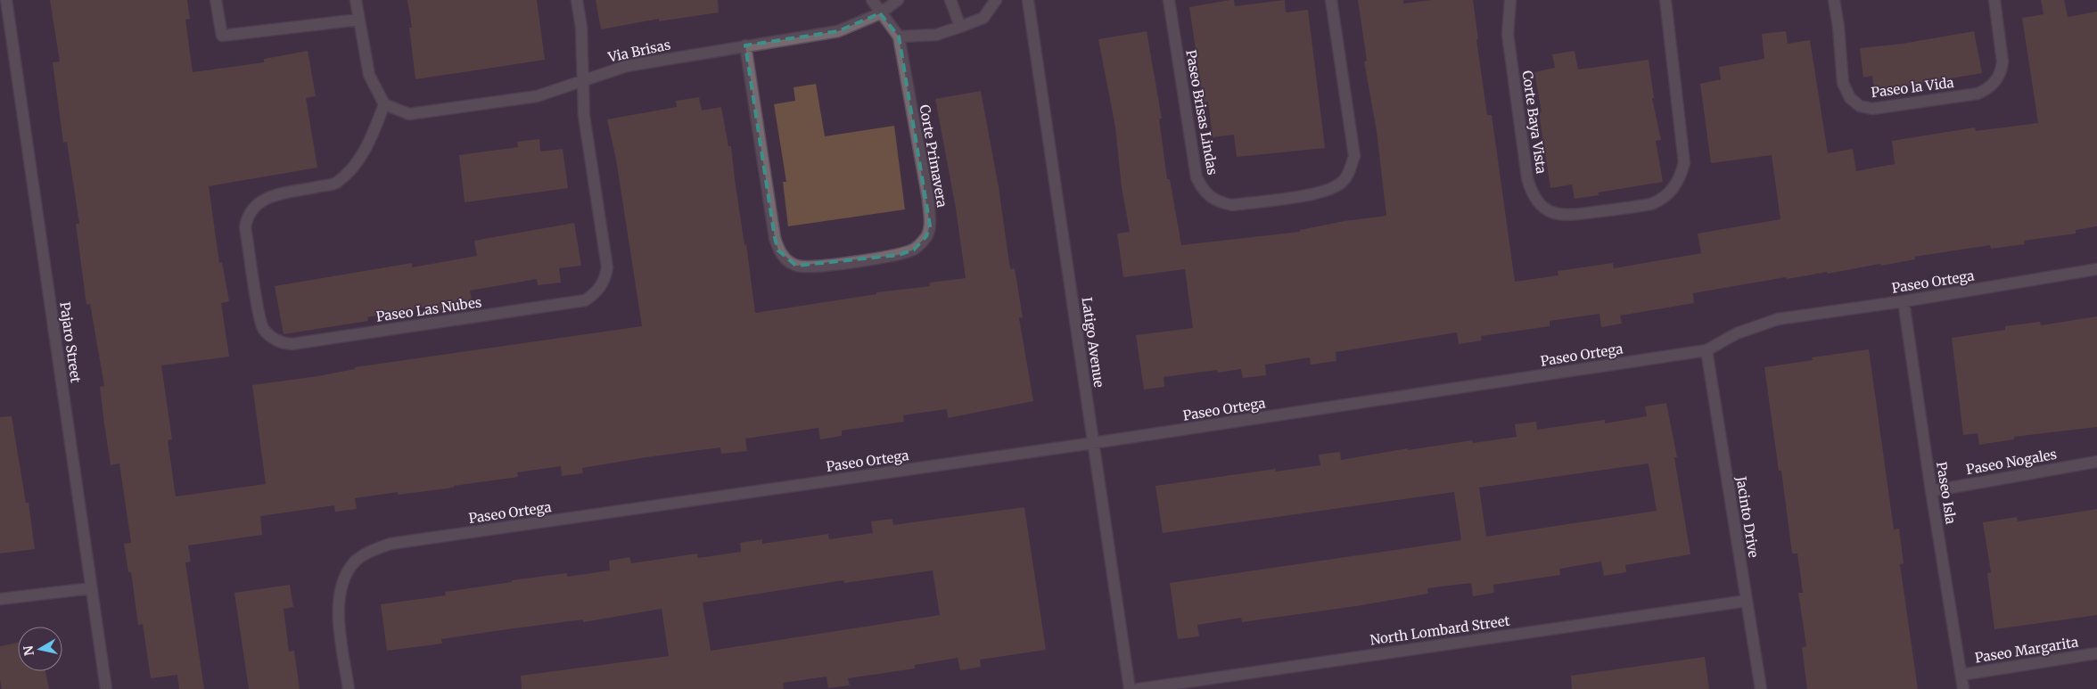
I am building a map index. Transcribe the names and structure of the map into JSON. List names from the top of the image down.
{
  "streets": {
    "street": [
      "Via Brisas",
      "Paseo la Vida",
      "Paseo Brisas Lindas",
      "Corte Baya Vista",
      "Corte Primavera",
      "Paseo Ortega",
      "Paseo Las Nubes",
      "Pajaro Street",
      "Latigo Avenue",
      "Paseo Nogales",
      "Paseo Isla",
      "Jacinto Drive",
      "North Lombard Street",
      "Paseo Margarita"
    ]
  },
  "crossings": [
    ["Via Brisas", "Corte Primavera"],
    ["Via Brisas", "Paseo Las Nubes"],
    ["Paseo Ortega", "Latigo Avenue"],
    ["Paseo Ortega", "Paseo Isla"],
    ["Paseo Ortega", "Jacinto Drive"],
    ["Paseo Nogales", "Paseo Isla"],
    ["Paseo Isla", "Paseo Margarita"],
    ["Jacinto Drive", "North Lombard Street"]
  ],
  "north": "left"
}
